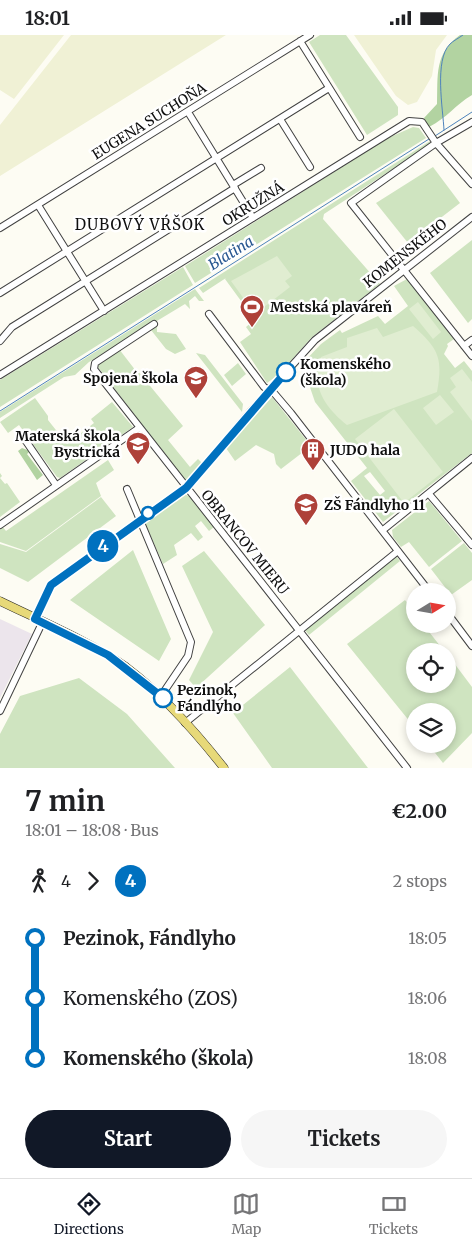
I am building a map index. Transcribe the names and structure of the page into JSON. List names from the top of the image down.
{
  "streets": {
    "street": [
      "EUGENA SUCHOŇA",
      "OKRUŽNÁ",
      "KOMENSKÉHO",
      "OBRANCOV MIERU"
    ]
  },
  "crossings": [
    ["KOMENSKÉHO", "OBRANCOV MIERU"]
  ],
  "districts": ["DUBOVÝ VŔŠOK"],
  "water": ["Blatina"],
  "places": {
    "sports": ["Mestská plaváreň"],
    "other": ["Komenského (škola)", "Pezinok, Fándlyho"],
    "school or university": ["Spojená škola", "Materská škola Bystrická", "ZŠ Fándlyho 11"],
    "building": ["JUDO hala"]
  },
  "lines": ["bus line 4"],
  "north": "right",
  "page": {
    "status": "18:01",
    "on_map": "4",
    "heading": ["7 min", "18:01 – 18:08 · Bus", "€2.00"],
    "legs": ["4", "4", "2 stops"],
    "list": [
      {
        "name": "Pezinok, Fándlyho",
        "value": "18:05"
      },
      {
        "name": "Komenského (ZOS)",
        "value": "18:06"
      },
      {
        "name": "Komenského (škola)",
        "value": "18:08"
      }
    ],
    "buttons": ["Start", "Tickets"],
    "tabs": ["Directions", "Map", "Tickets"]
  }
}
